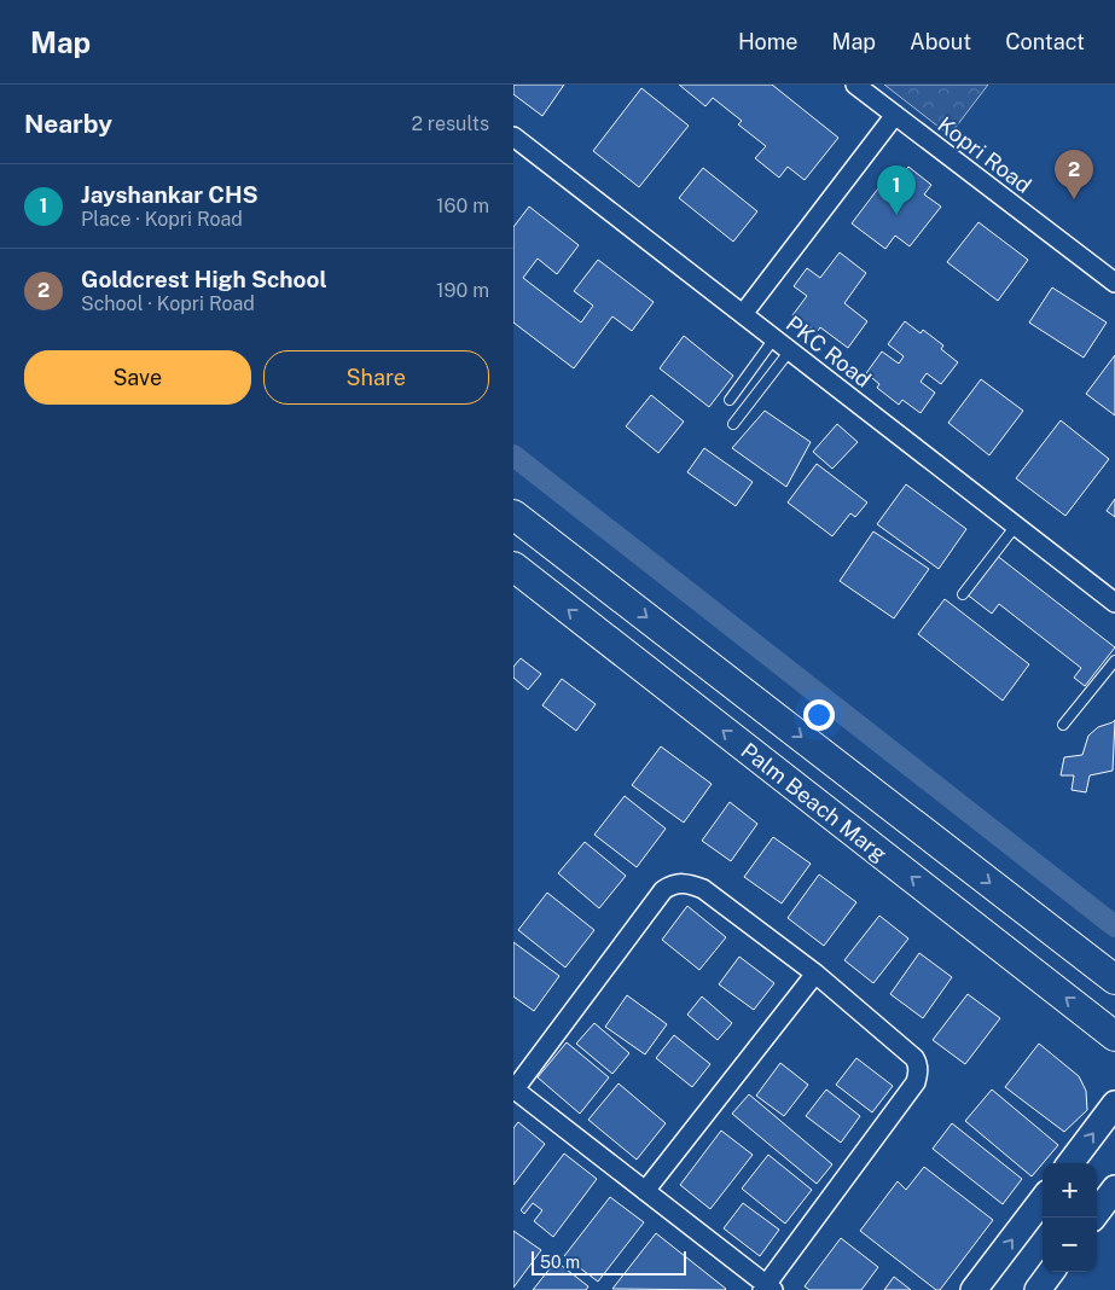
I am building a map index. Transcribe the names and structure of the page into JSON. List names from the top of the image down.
{
  "streets": {
    "main road": ["Palm Beach Marg"],
    "street": ["Kopri Road", "PKC Road"]
  },
  "scale_bar": "50 m",
  "page": {
    "header": "Map",
    "nav": [
      "Home",
      "Map",
      "About",
      "Contact"
    ],
    "heading": ["Nearby", "2 results"],
    "pins": ["2", "1"],
    "list": [
      {
        "mark": "1",
        "name": "Jayshankar CHS",
        "note": "Place · Kopri Road",
        "value": "160 m"
      },
      {
        "mark": "2",
        "name": "Goldcrest High School",
        "note": "School · Kopri Road",
        "value": "190 m"
      }
    ],
    "buttons": ["Save", "Share"],
    "map_buttons": ["+", "−"],
    "scale": "50 m"
  }
}
